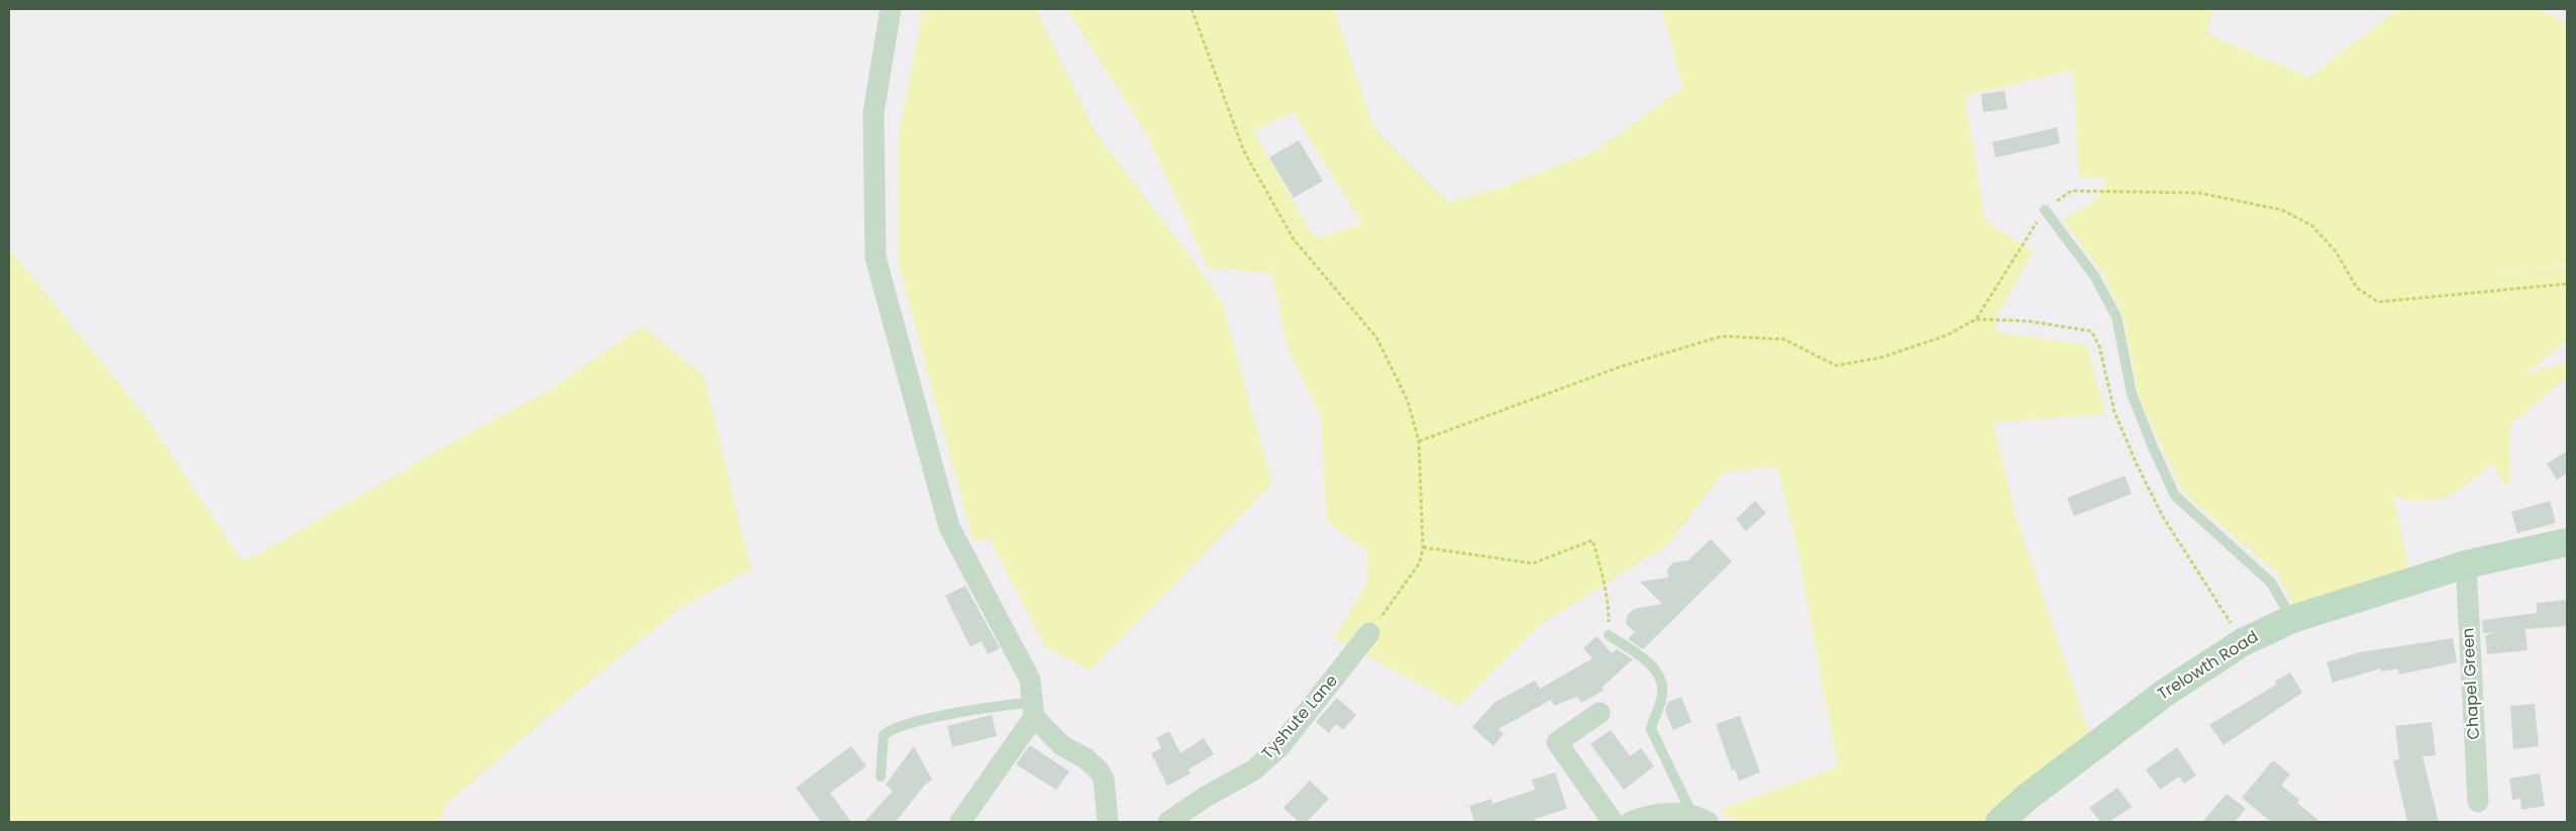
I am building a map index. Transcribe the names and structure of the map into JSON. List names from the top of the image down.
{
  "streets": {
    "street": ["Trelowth Road", "Chapel Green", "Tyshute Lane"]
  },
  "crossings": [
    ["Trelowth Road", "Chapel Green"]
  ]
}
